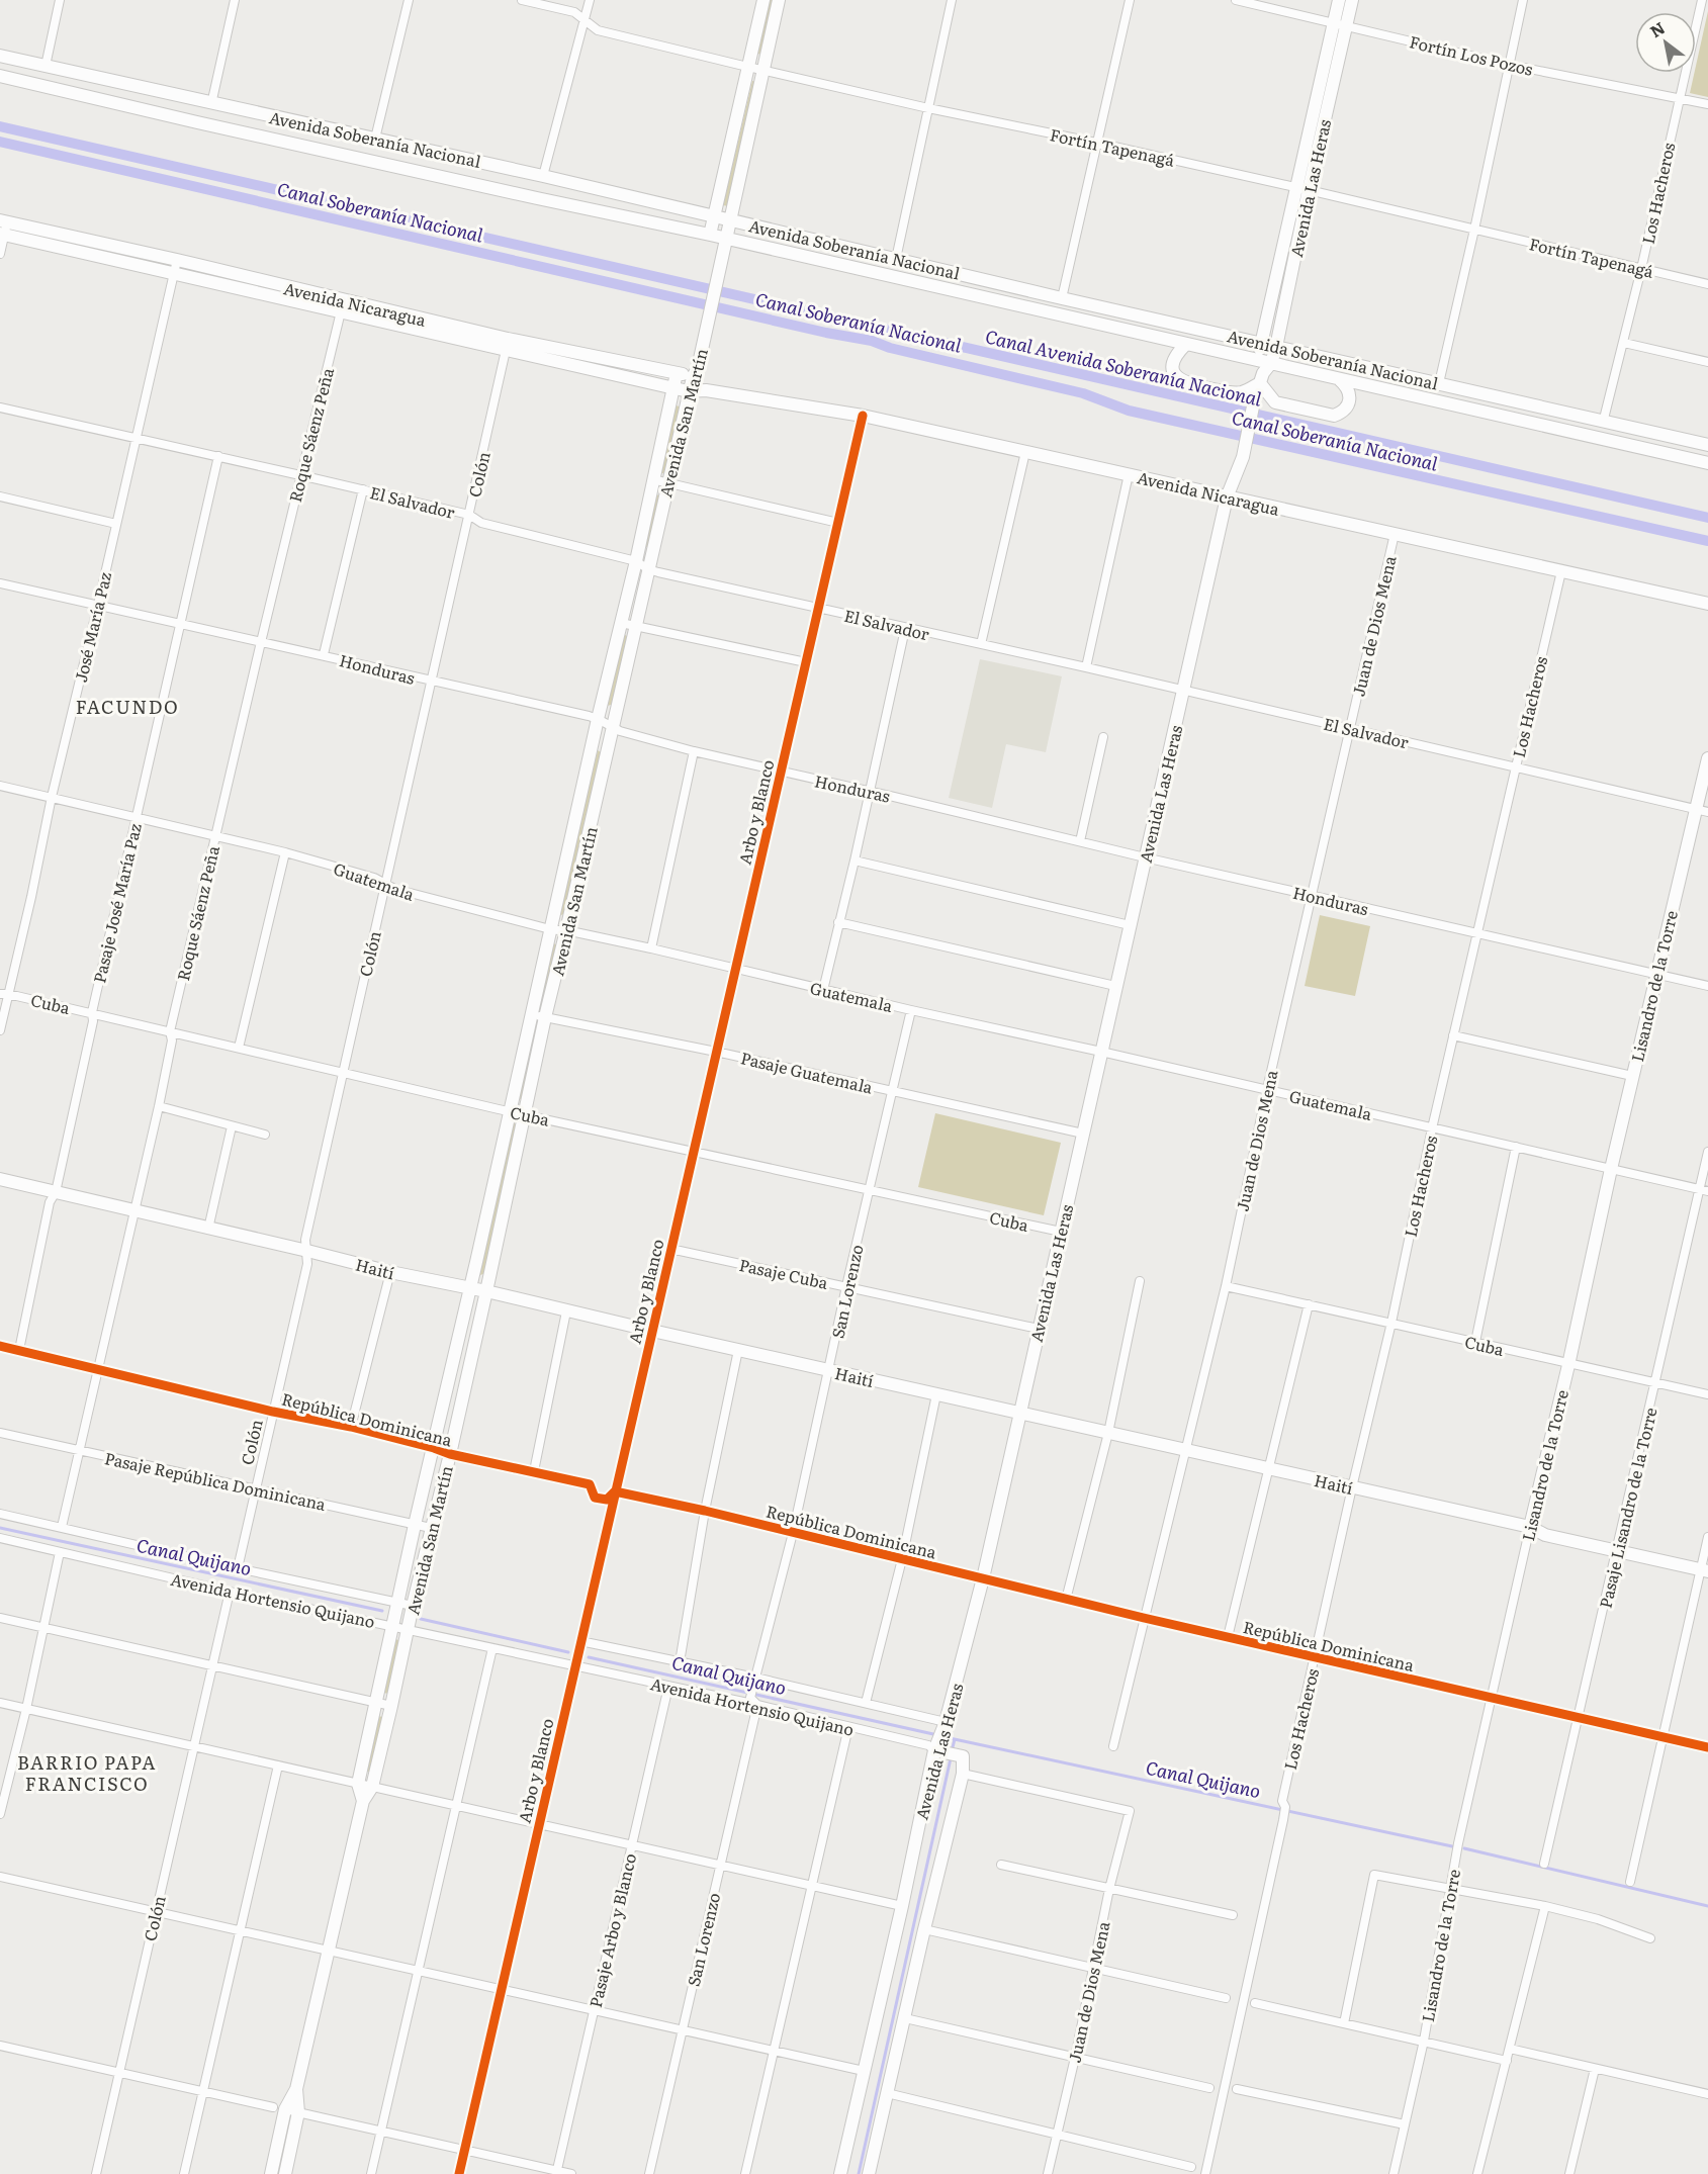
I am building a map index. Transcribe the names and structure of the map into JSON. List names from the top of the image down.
{
  "streets": {
    "main road": [
      "Avenida Soberanía Nacional",
      "Avenida Las Heras",
      "Avenida Nicaragua",
      "Avenida San Martín",
      "Lisandro de la Torre",
      "Haití"
    ],
    "street": [
      "Fortín Los Pozos",
      "Fortín Tapenagá",
      "Los Hacheros",
      "Roque Sáenz Peña",
      "Colón",
      "El Salvador",
      "Juan de Dios Mena",
      "José María Paz",
      "Honduras",
      "Arbo y Blanco",
      "Guatemala",
      "Pasaje José María Paz",
      "Cuba",
      "Pasaje Guatemala",
      "Pasaje Cuba",
      "San Lorenzo",
      "República Dominicana",
      "Pasaje República Dominicana",
      "Pasaje Lisandro de la Torre",
      "Avenida Hortensio Quijano",
      "Pasaje Arbo y Blanco"
    ]
  },
  "crossings": [
    ["Fortín Los Pozos", "Avenida Las Heras"],
    ["Fortín Los Pozos", "Los Hacheros"],
    ["Avenida Soberanía Nacional", "Avenida Las Heras"],
    ["Avenida Soberanía Nacional", "Los Hacheros"],
    ["Avenida Soberanía Nacional", "Avenida San Martín"],
    ["Fortín Tapenagá", "Avenida Las Heras"],
    ["Fortín Tapenagá", "Los Hacheros"],
    ["Fortín Tapenagá", "Avenida San Martín"],
    ["Avenida Las Heras", "Avenida Nicaragua"],
    ["Avenida Las Heras", "El Salvador"],
    ["Avenida Las Heras", "Juan de Dios Mena"],
    ["Avenida Las Heras", "Honduras"],
    ["Avenida Las Heras", "Guatemala"],
    ["Avenida Las Heras", "Cuba"],
    ["Avenida Las Heras", "Pasaje Guatemala"],
    ["Avenida Las Heras", "Haití"],
    ["Avenida Las Heras", "Pasaje Cuba"],
    ["Avenida Las Heras", "República Dominicana"],
    ["Avenida Las Heras", "Avenida Hortensio Quijano"],
    ["Los Hacheros", "Avenida Nicaragua"],
    ["Los Hacheros", "El Salvador"],
    ["Los Hacheros", "Honduras"],
    ["Los Hacheros", "Guatemala"],
    ["Los Hacheros", "Cuba"],
    ["Los Hacheros", "Haití"],
    ["Los Hacheros", "República Dominicana"],
    ["Avenida Nicaragua", "Avenida San Martín"],
    ["Avenida Nicaragua", "Roque Sáenz Peña"],
    ["Avenida Nicaragua", "Colón"],
    ["Avenida Nicaragua", "Juan de Dios Mena"],
    ["Avenida Nicaragua", "José María Paz"],
    ["Avenida Nicaragua", "Arbo y Blanco"],
    ["Avenida San Martín", "El Salvador"],
    ["Avenida San Martín", "Honduras"],
    ["Avenida San Martín", "Guatemala"],
    ["Avenida San Martín", "Cuba"],
    ["Avenida San Martín", "Pasaje Guatemala"],
    ["Avenida San Martín", "Haití"],
    ["Avenida San Martín", "República Dominicana"],
    ["Avenida San Martín", "Pasaje República Dominicana"],
    ["Avenida San Martín", "Avenida Hortensio Quijano"],
    ["Roque Sáenz Peña", "El Salvador"],
    ["Roque Sáenz Peña", "Honduras"],
    ["Roque Sáenz Peña", "Guatemala"],
    ["Roque Sáenz Peña", "Cuba"],
    ["Roque Sáenz Peña", "Haití"],
    ["Roque Sáenz Peña", "República Dominicana"],
    ["Roque Sáenz Peña", "Pasaje República Dominicana"],
    ["Roque Sáenz Peña", "Avenida Hortensio Quijano"],
    ["Colón", "El Salvador"],
    ["Colón", "Honduras"],
    ["Colón", "Guatemala"],
    ["Colón", "Cuba"],
    ["Colón", "Haití"],
    ["Colón", "República Dominicana"],
    ["Colón", "Pasaje República Dominicana"],
    ["Colón", "Avenida Hortensio Quijano"],
    ["El Salvador", "Juan de Dios Mena"],
    ["El Salvador", "José María Paz"],
    ["El Salvador", "Arbo y Blanco"],
    ["El Salvador", "Pasaje José María Paz"],
    ["El Salvador", "Lisandro de la Torre"],
    ["Juan de Dios Mena", "Honduras"],
    ["Juan de Dios Mena", "Guatemala"],
    ["Juan de Dios Mena", "Cuba"],
    ["Juan de Dios Mena", "Haití"],
    ["Juan de Dios Mena", "República Dominicana"],
    ["José María Paz", "Honduras"],
    ["José María Paz", "Guatemala"],
    ["José María Paz", "Cuba"],
    ["Honduras", "Arbo y Blanco"],
    ["Honduras", "Pasaje José María Paz"],
    ["Honduras", "Lisandro de la Torre"],
    ["Arbo y Blanco", "Guatemala"],
    ["Arbo y Blanco", "Cuba"],
    ["Arbo y Blanco", "Pasaje Guatemala"],
    ["Arbo y Blanco", "Haití"],
    ["Arbo y Blanco", "Pasaje Cuba"],
    ["Arbo y Blanco", "República Dominicana"],
    ["Arbo y Blanco", "Avenida Hortensio Quijano"],
    ["Guatemala", "Pasaje José María Paz"],
    ["Guatemala", "Lisandro de la Torre"],
    ["Guatemala", "San Lorenzo"],
    ["Guatemala", "Pasaje Lisandro de la Torre"],
    ["Pasaje José María Paz", "Cuba"],
    ["Pasaje José María Paz", "Haití"],
    ["Pasaje José María Paz", "República Dominicana"],
    ["Lisandro de la Torre", "Cuba"],
    ["Lisandro de la Torre", "Haití"],
    ["Lisandro de la Torre", "República Dominicana"],
    ["Cuba", "San Lorenzo"],
    ["Cuba", "Pasaje Lisandro de la Torre"],
    ["Pasaje Guatemala", "San Lorenzo"],
    ["Haití", "San Lorenzo"],
    ["Haití", "Pasaje Lisandro de la Torre"],
    ["Pasaje Cuba", "San Lorenzo"],
    ["San Lorenzo", "República Dominicana"],
    ["San Lorenzo", "Avenida Hortensio Quijano"],
    ["República Dominicana", "Pasaje Lisandro de la Torre"],
    ["Avenida Hortensio Quijano", "Pasaje Arbo y Blanco"]
  ],
  "districts": ["FACUNDO", "BARRIO PAPA FRANCISCO"],
  "water": ["Canal Soberanía Nacional", "Canal Avenida Soberanía Nacional", "Canal Quijano"],
  "north": "top left"
}
